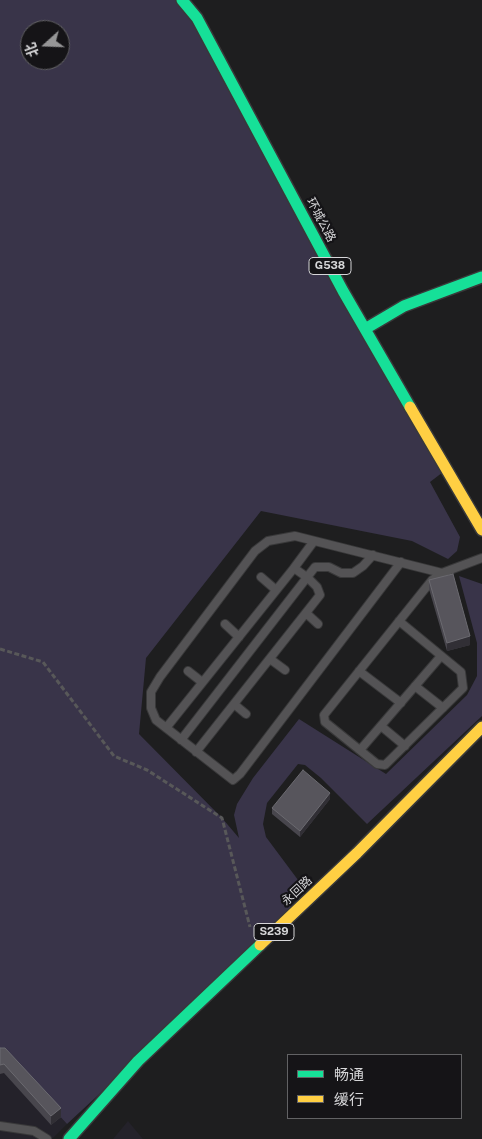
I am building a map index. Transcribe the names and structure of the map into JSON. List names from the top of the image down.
{
  "streets": {
    "main road": [
      "环城公路",
      "G538",
      "永回路",
      "S239"
    ]
  },
  "legend": ["畅通", "缓行"],
  "north": "left"
}
